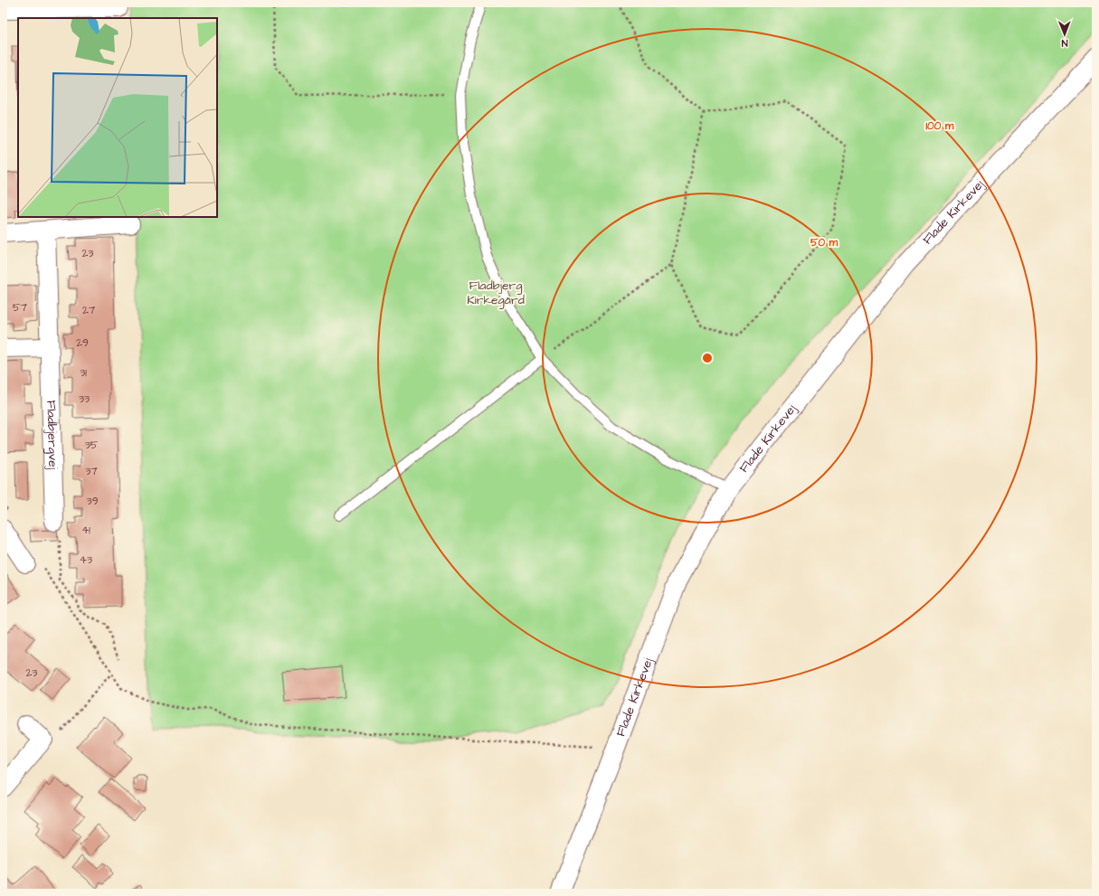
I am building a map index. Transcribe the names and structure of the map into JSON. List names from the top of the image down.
{
  "streets": {
    "street": ["Flade Kirkevej", "Fladbjergvej"]
  },
  "parks": ["Fladbjerg Kirkegård"],
  "house_numbers": [
    "23",
    "57",
    "27",
    "29",
    "31",
    "33",
    "35",
    "37",
    "39",
    "41",
    "43",
    "23"
  ],
  "north": "bottom",
  "rings": ["100 m", "50 m"]
}
